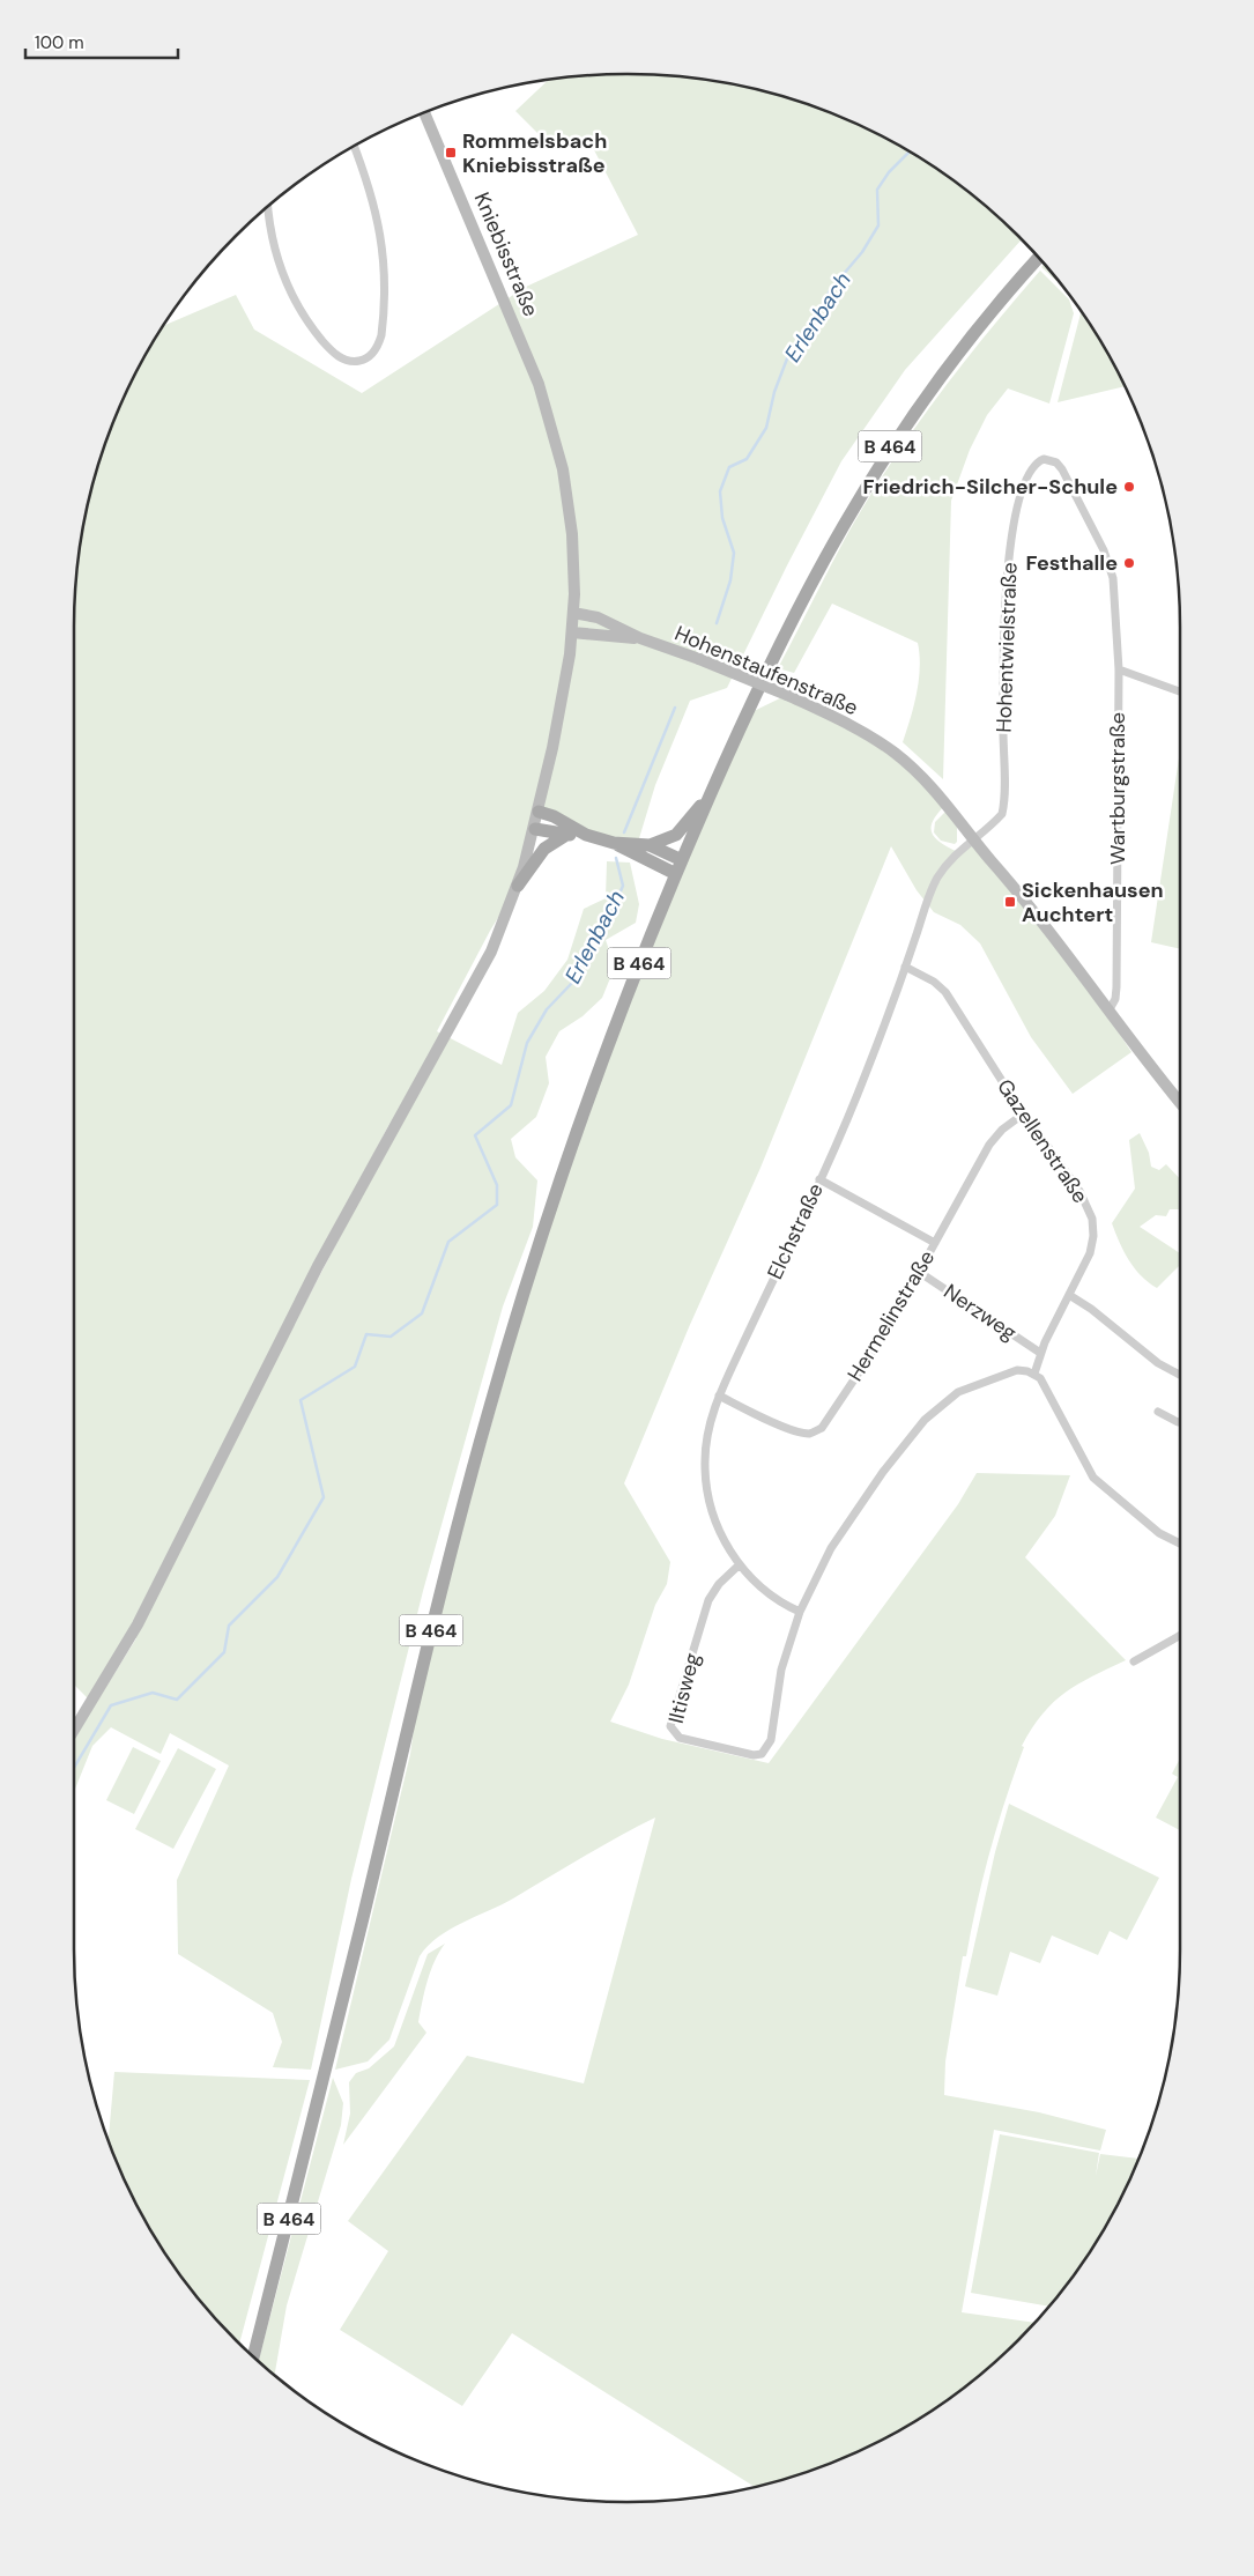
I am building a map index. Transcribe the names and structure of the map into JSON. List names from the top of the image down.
{
  "streets": {
    "main road": ["B 464"],
    "street": [
      "Kniebisstraße",
      "Hohentwielstraße",
      "Hohenstaufenstraße",
      "Wartburgstraße",
      "Gazellenstraße",
      "Elchstraße",
      "Nerzweg",
      "Hermelinstraße",
      "Iltisweg"
    ]
  },
  "crossings": [
    ["Kniebisstraße", "Hohenstaufenstraße"],
    ["Hohentwielstraße", "Hohenstaufenstraße"],
    ["Hohentwielstraße", "Wartburgstraße"],
    ["Hohentwielstraße", "Elchstraße"],
    ["Hohenstaufenstraße", "Wartburgstraße"],
    ["Hohenstaufenstraße", "Elchstraße"],
    ["Gazellenstraße", "Elchstraße"],
    ["Gazellenstraße", "Nerzweg"],
    ["Gazellenstraße", "Hermelinstraße"],
    ["Elchstraße", "Hermelinstraße"],
    ["Elchstraße", "Iltisweg"],
    ["Nerzweg", "Hermelinstraße"]
  ],
  "water": ["Erlenbach"],
  "places": {
    "transit": ["Rommelsbach Kniebisstraße", "Sickenhausen Auchtert"],
    "other": ["Friedrich-Silcher-Schule", "Festhalle"]
  },
  "scale_bar": "100 m"
}
